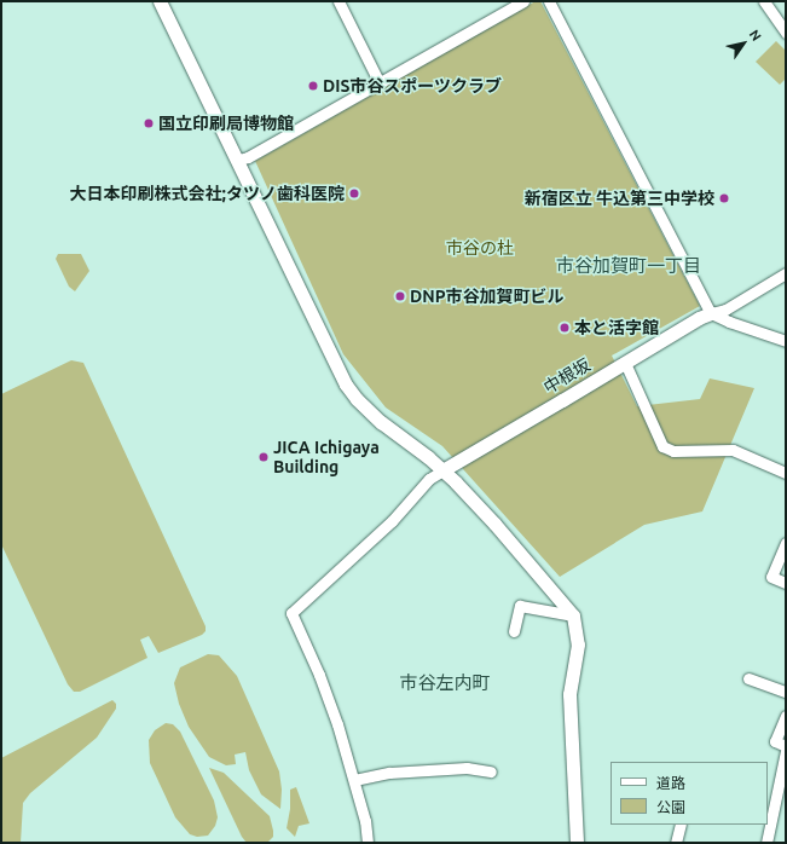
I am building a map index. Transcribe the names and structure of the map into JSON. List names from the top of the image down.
{
  "streets": {
    "street": ["中根坂"]
  },
  "districts": ["市谷加賀町一丁目", "市谷左内町"],
  "parks": ["市谷の杜"],
  "places": [
    "DIS市谷スポーツクラブ",
    "国立印刷局博物館",
    "大日本印刷株式会社;タツノ歯科医院",
    "新宿区立 牛込第三中学校",
    "DNP市谷加賀町ビル",
    "本と活字館",
    "JICA Ichigaya Building"
  ],
  "legend": ["道路", "公園"],
  "north": "top right"
}
